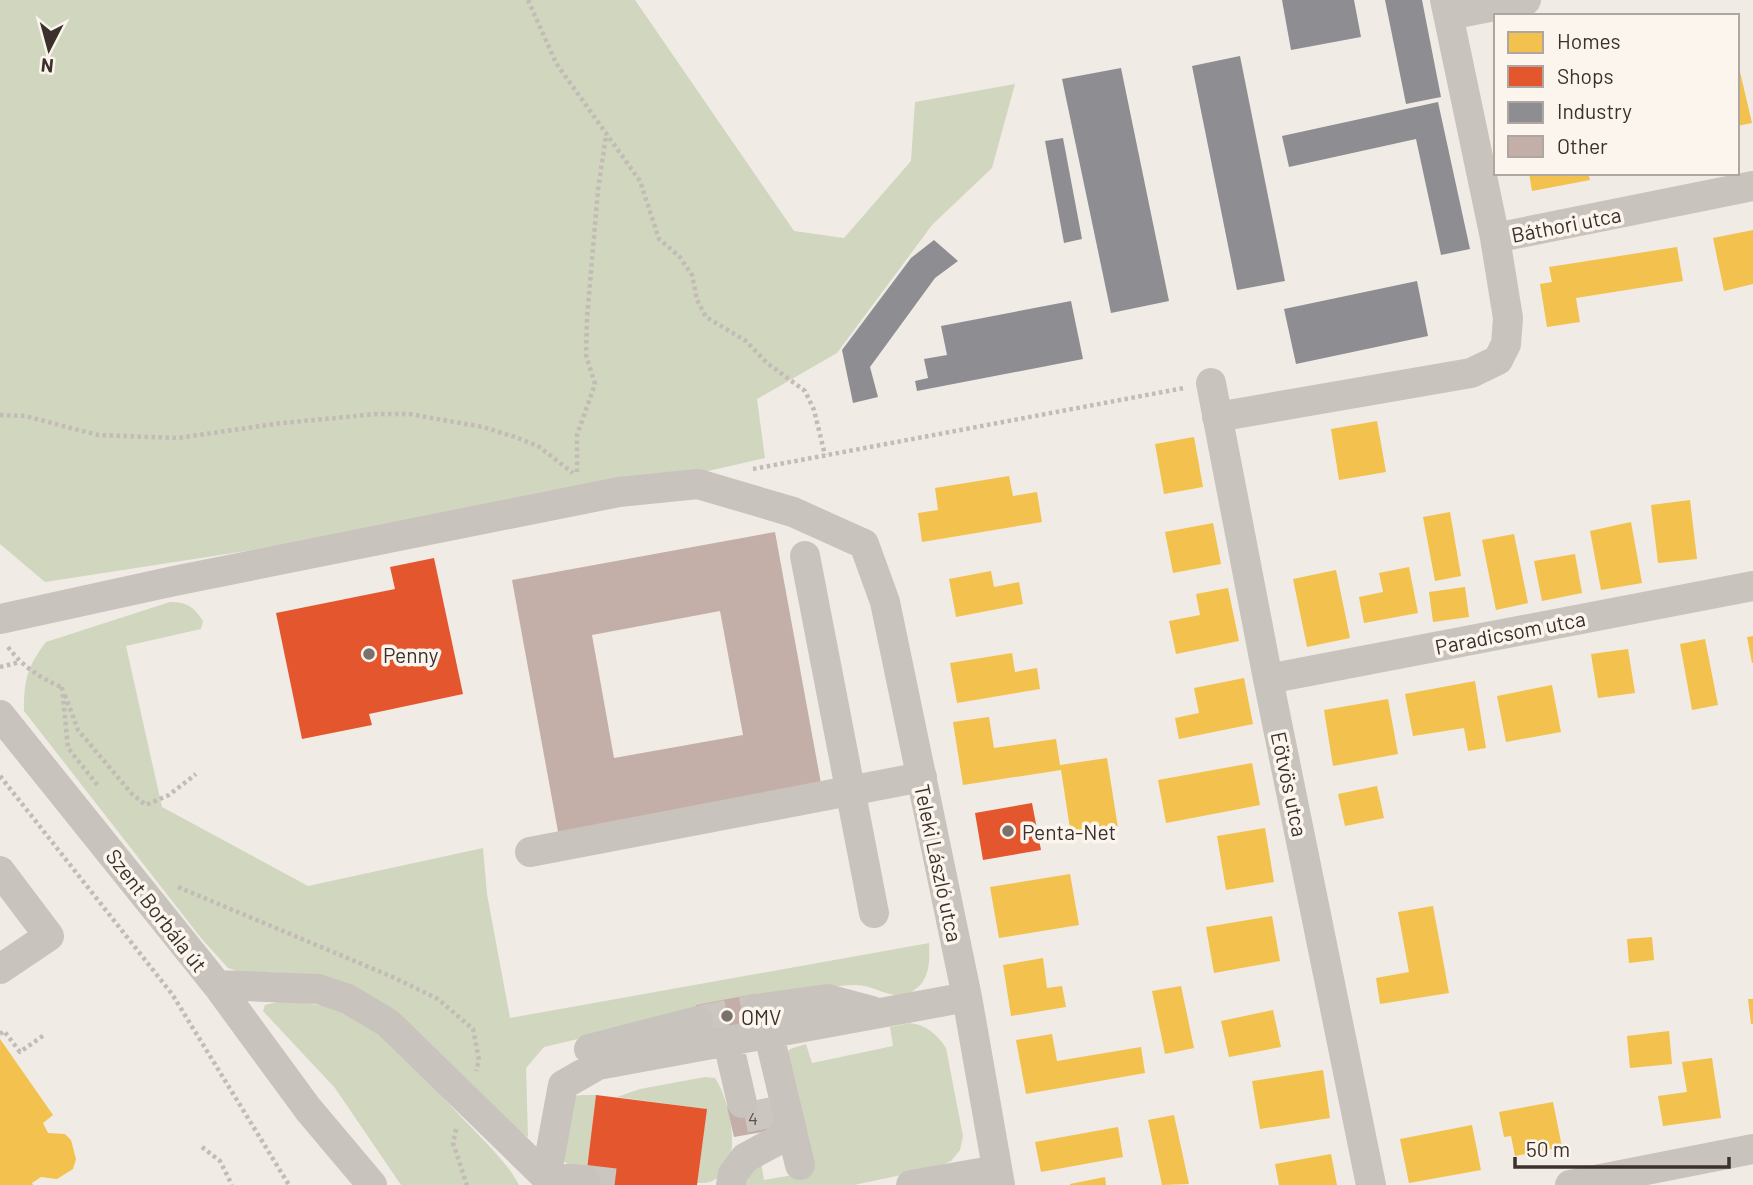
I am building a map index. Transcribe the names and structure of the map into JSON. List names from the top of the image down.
{
  "streets": {
    "street": [
      "Báthori utca",
      "Paradicsom utca",
      "Eötvös utca",
      "Teleki László utca",
      "Szent Borbála út"
    ]
  },
  "crossings": [
    ["Báthori utca", "Eötvös utca"],
    ["Paradicsom utca", "Eötvös utca"]
  ],
  "places": ["Penny", "Penta-Net", "OMV"],
  "house_numbers": ["4"],
  "legend": [
    "Homes",
    "Shops",
    "Industry",
    "Other"
  ],
  "scale_bar": "50 m",
  "north": "bottom"
}
